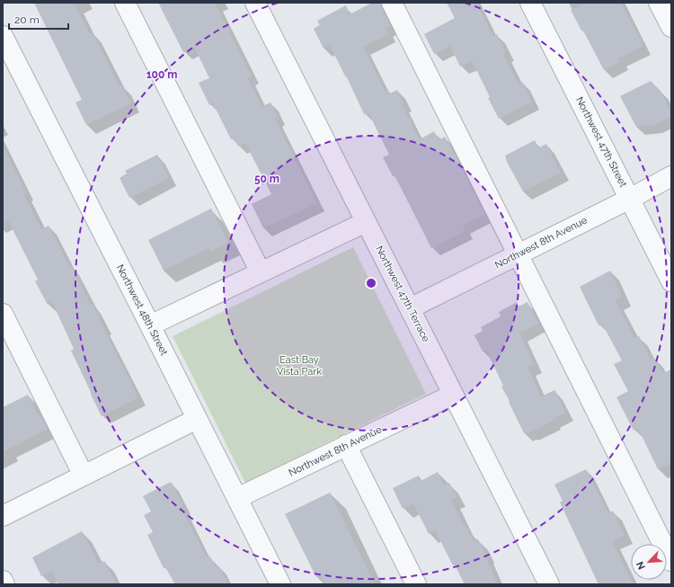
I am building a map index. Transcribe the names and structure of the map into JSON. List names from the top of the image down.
{
  "streets": {
    "street": [
      "Northwest 47th Street",
      "Northwest 8th Avenue",
      "Northwest 47th Terrace",
      "Northwest 48th Street"
    ]
  },
  "crossings": [
    ["Northwest 47th Street", "Northwest 8th Avenue"],
    ["Northwest 8th Avenue", "Northwest 47th Terrace"],
    ["Northwest 8th Avenue", "Northwest 48th Street"]
  ],
  "parks": ["East Bay Vista Park"],
  "scale_bar": "20 m",
  "north": "bottom left",
  "rings": ["100 m", "50 m"]
}
